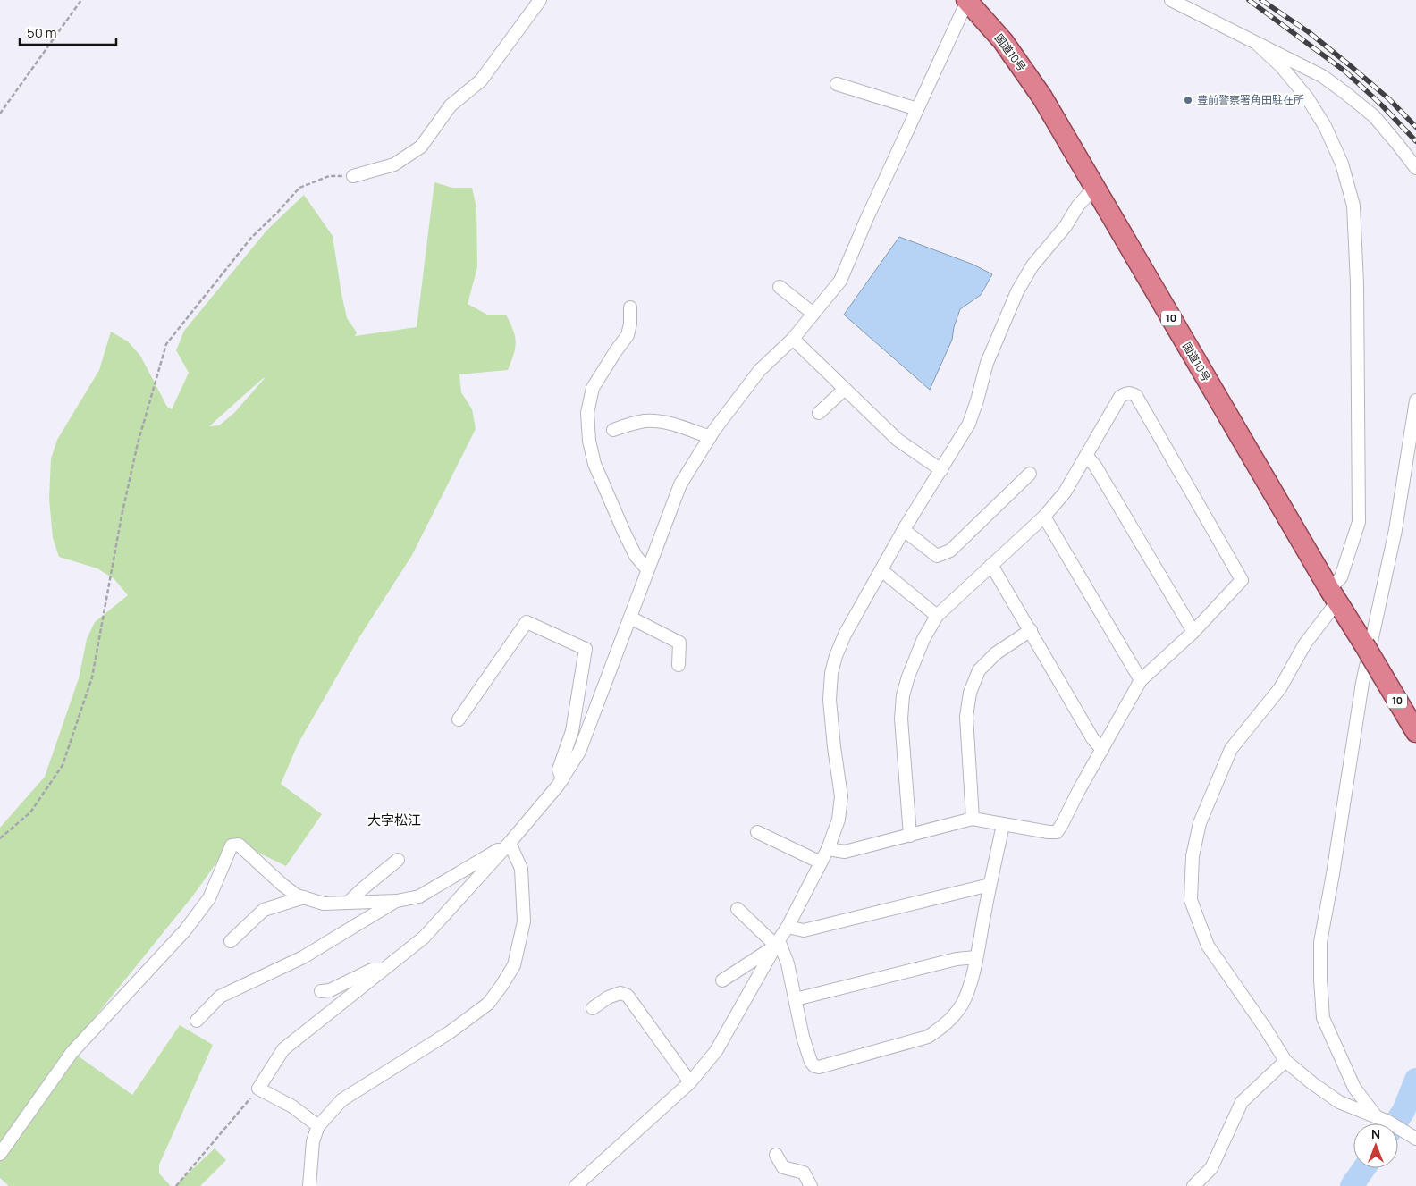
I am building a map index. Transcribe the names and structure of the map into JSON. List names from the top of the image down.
{
  "streets": {
    "highway": ["国道10号", "10"]
  },
  "districts": ["大字松江"],
  "places": ["豊前警察署角田駐在所"],
  "scale_bar": "50 m",
  "north": "top"
}
